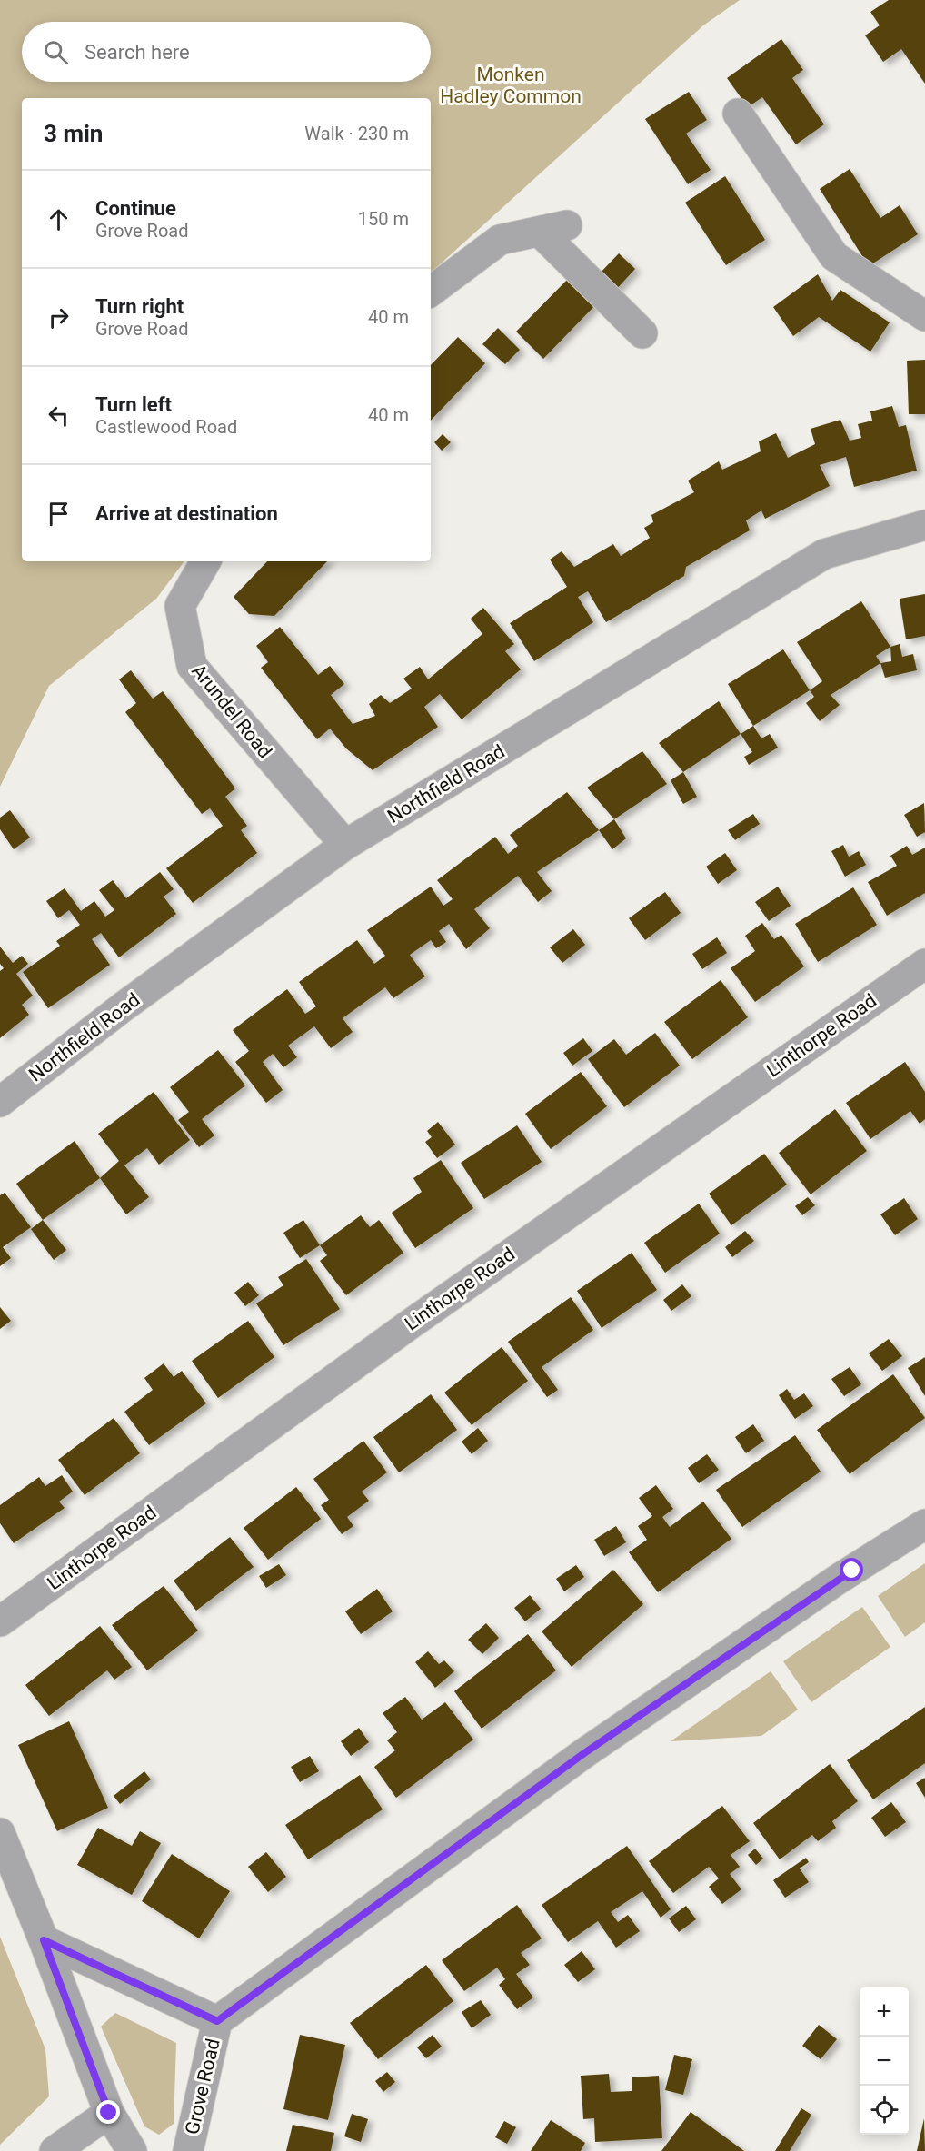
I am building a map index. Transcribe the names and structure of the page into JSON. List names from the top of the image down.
{
  "streets": {
    "street": [
      "Arundel Road",
      "Northfield Road",
      "Linthorpe Road",
      "Grove Road"
    ]
  },
  "crossings": [
    ["Arundel Road", "Northfield Road"]
  ],
  "parks": ["Monken Hadley Common"],
  "page": {
    "search": "Search here",
    "heading": ["3 min", "Walk · 230 m"],
    "list": [
      ["Continue", "Grove Road", "150 m"],
      ["Turn right", "Grove Road", "40 m"],
      ["Turn left", "Castlewood Road", "40 m"],
      "Arrive at destination"
    ],
    "map_buttons": ["+", "−"]
  }
}
